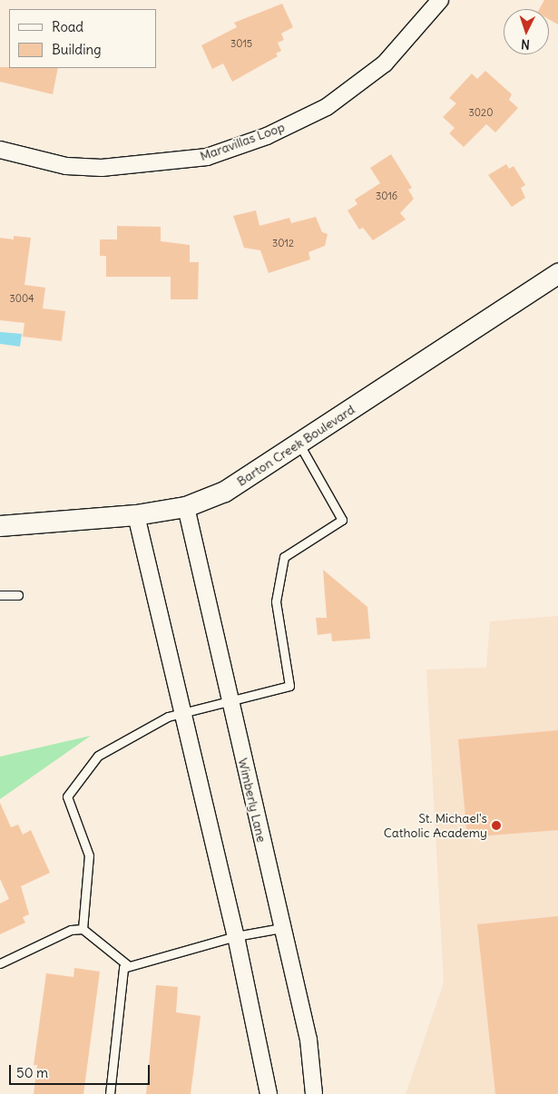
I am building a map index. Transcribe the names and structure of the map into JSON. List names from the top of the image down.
{
  "streets": {
    "street": ["Maravillas Loop", "Barton Creek Boulevard", "Wimberly Lane"]
  },
  "crossings": [
    ["Barton Creek Boulevard", "Wimberly Lane"]
  ],
  "places": ["St. Michael's Catholic Academy"],
  "house_numbers": [
    "3015",
    "3020",
    "3016",
    "3012",
    "3004"
  ],
  "legend": ["Road", "Building"],
  "scale_bar": "50 m",
  "north": "bottom"
}
